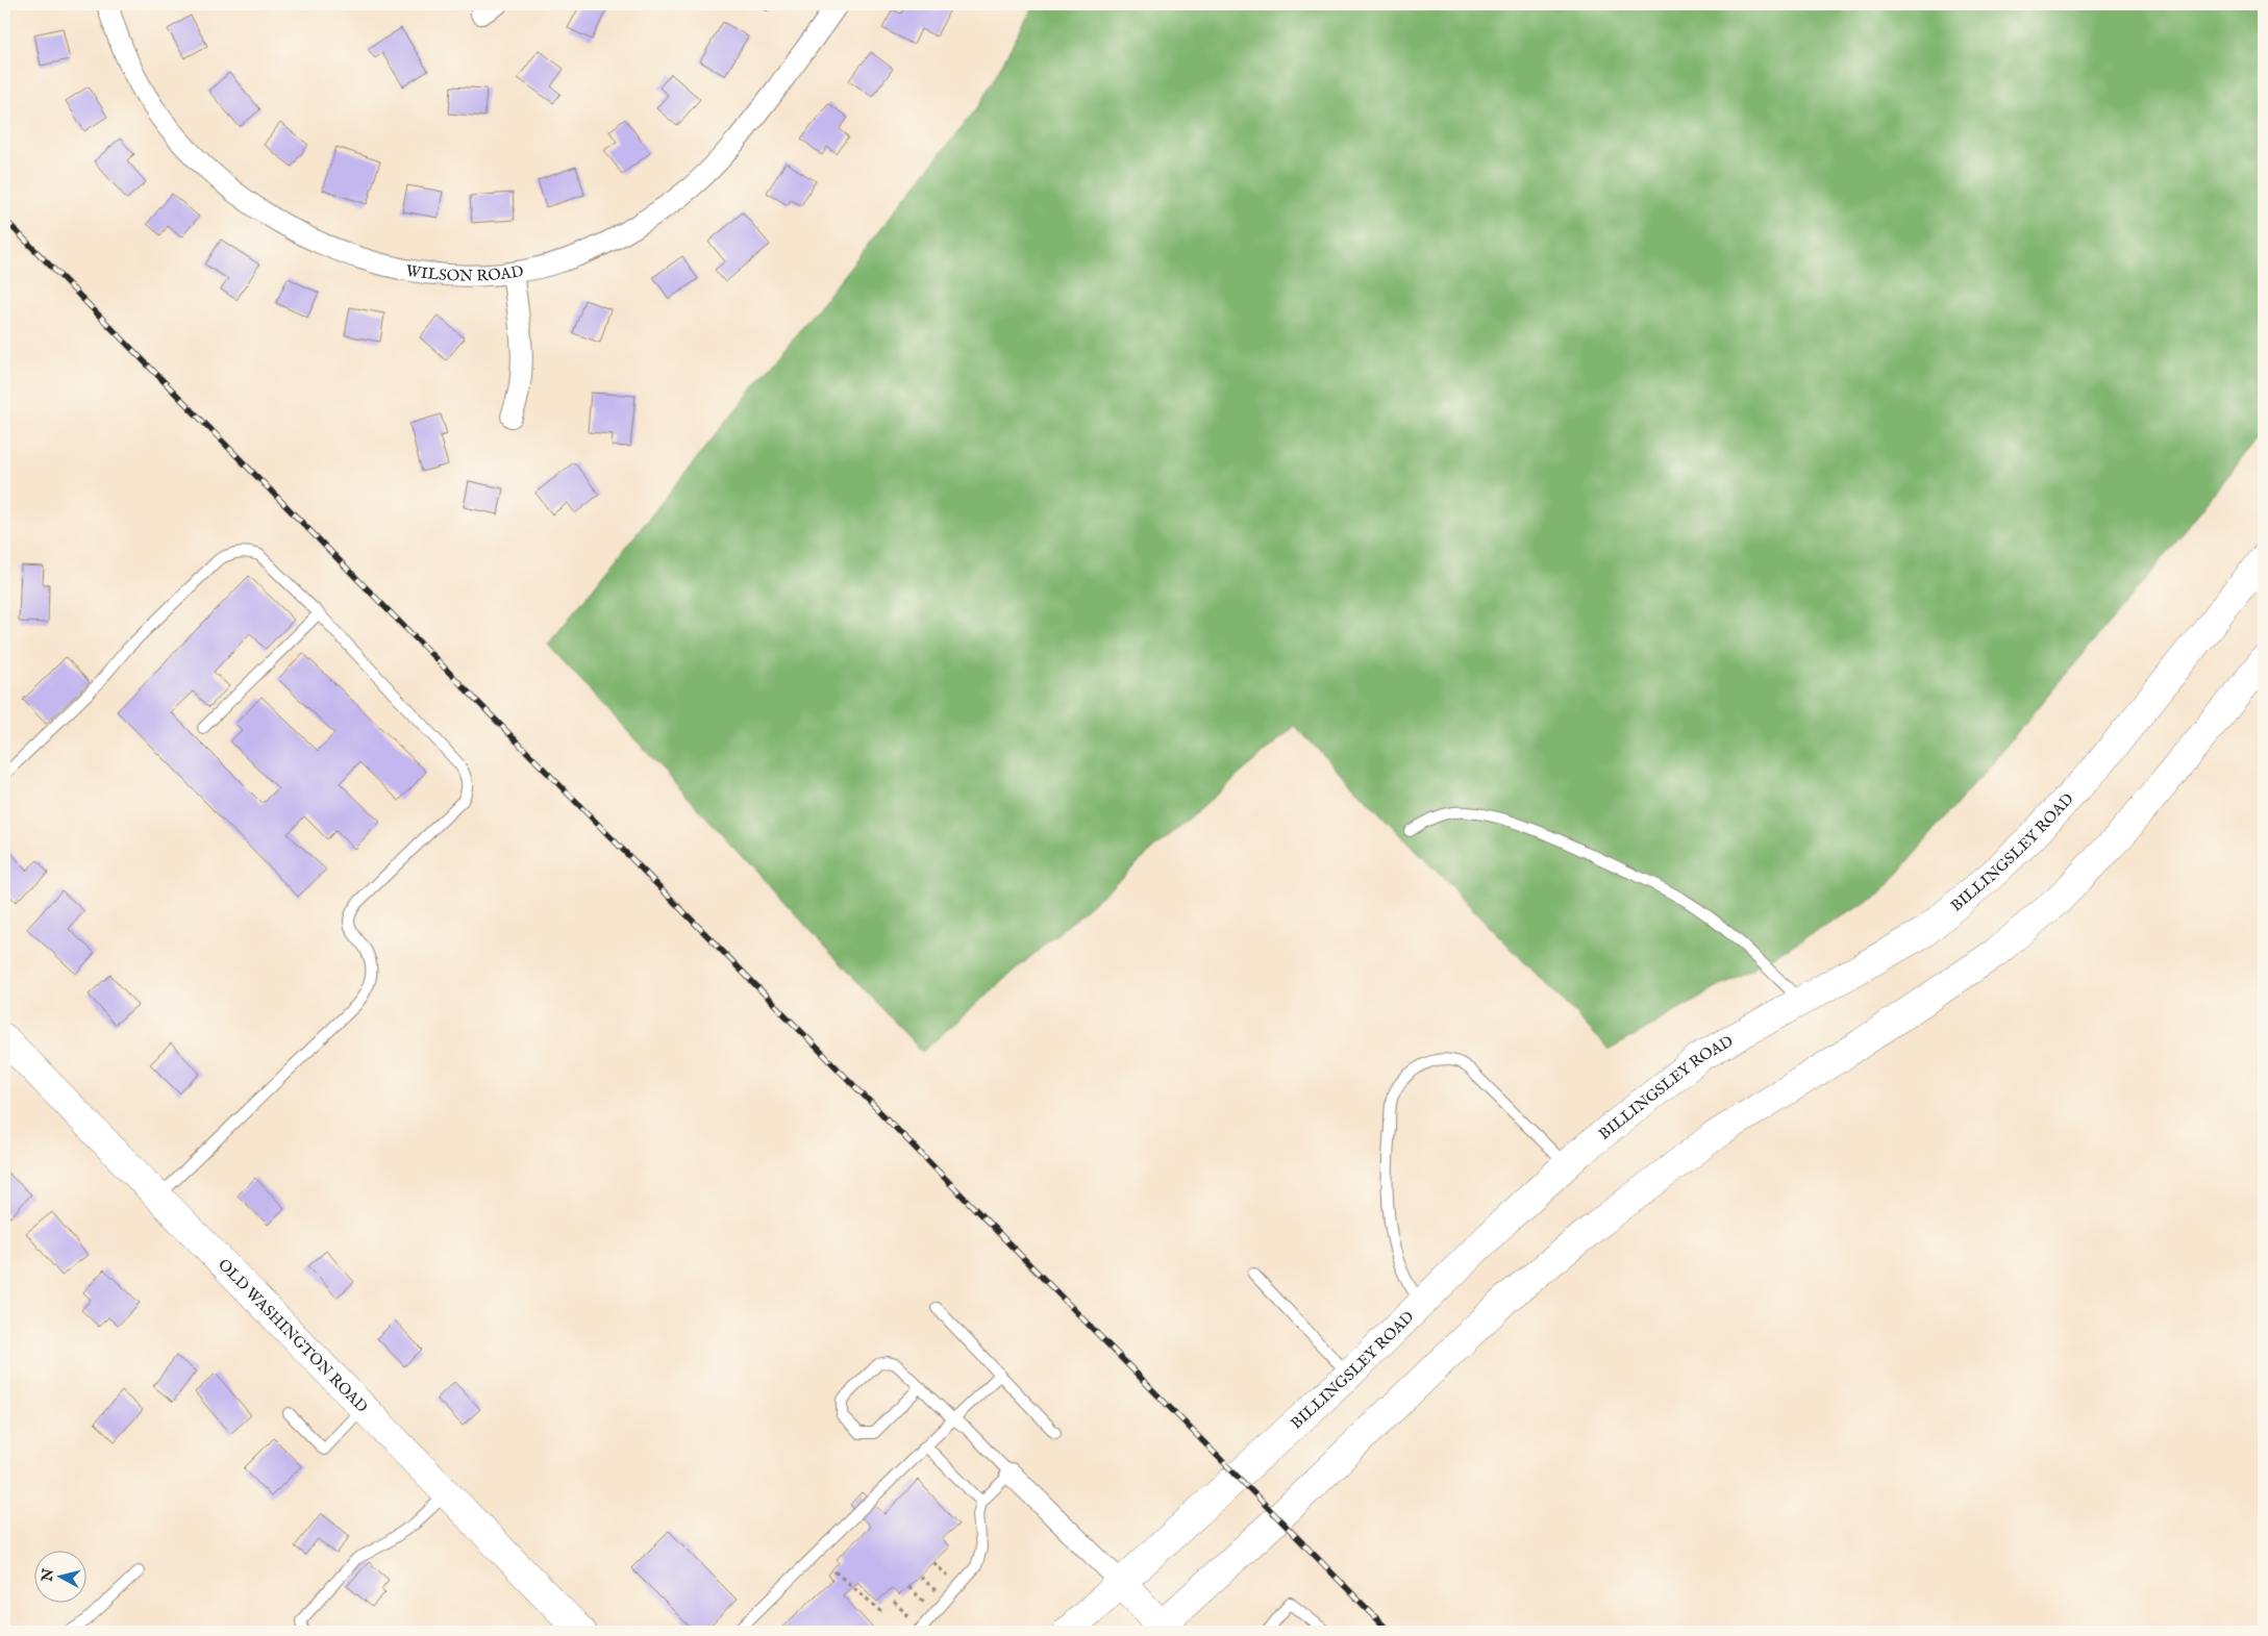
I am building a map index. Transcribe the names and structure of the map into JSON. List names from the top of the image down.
{
  "streets": {
    "main road": ["BILLINGSLEY ROAD", "OLD WASHINGTON ROAD"],
    "street": ["WILSON ROAD"]
  },
  "north": "left"
}
